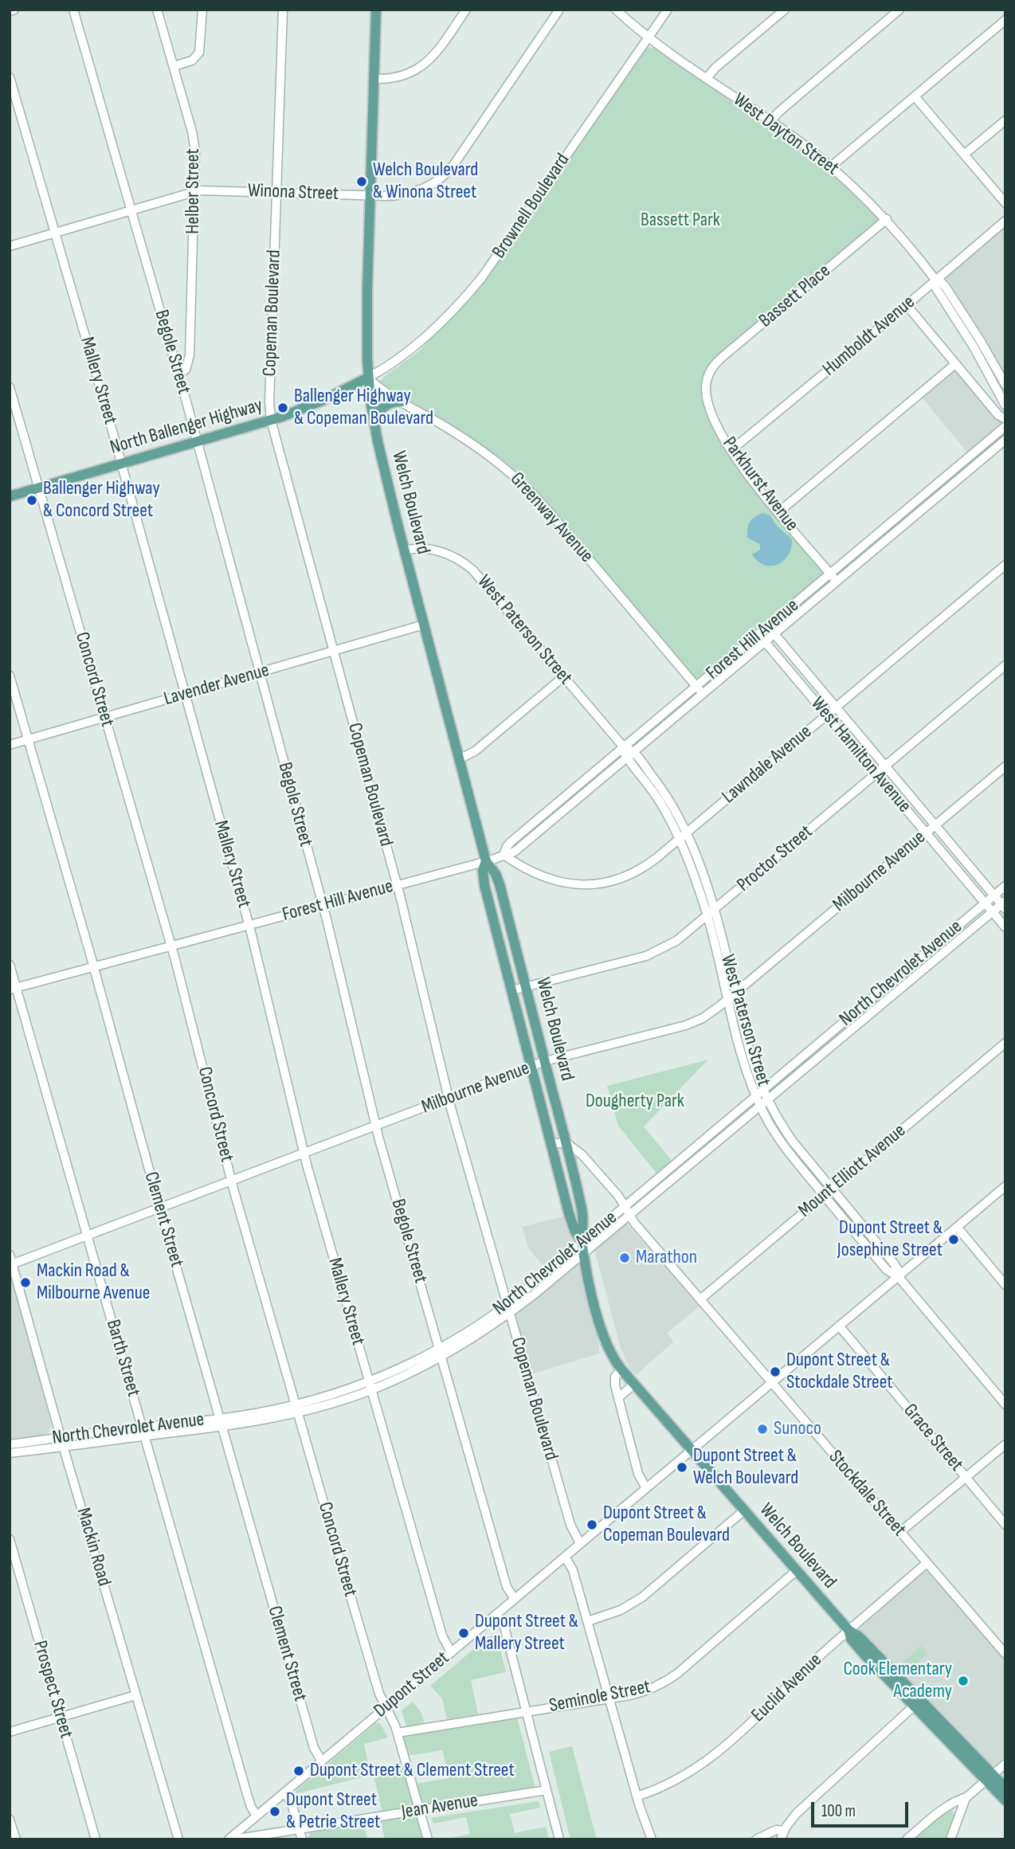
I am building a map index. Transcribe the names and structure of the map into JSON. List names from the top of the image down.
{
  "streets": {
    "main road": ["North Ballenger Highway", "Welch Boulevard"],
    "street": [
      "West Dayton Street",
      "Helber Street",
      "Winona Street",
      "Brownell Boulevard",
      "Bassett Place",
      "Copeman Boulevard",
      "Humboldt Avenue",
      "Begole Street",
      "Mallery Street",
      "Parkhurst Avenue",
      "Greenway Avenue",
      "West Paterson Street",
      "Forest Hill Avenue",
      "Concord Street",
      "Lavender Avenue",
      "West Hamilton Avenue",
      "Lawndale Avenue",
      "Proctor Street",
      "Milbourne Avenue",
      "North Chevrolet Avenue",
      "Mount Elliott Avenue",
      "Clement Street",
      "Barth Street",
      "Grace Street",
      "Stockdale Street",
      "Mackin Road",
      "Dupont Street",
      "Euclid Avenue",
      "Prospect Street",
      "Seminole Street",
      "Jean Avenue"
    ]
  },
  "crossings": [
    ["West Dayton Street", "Brownell Boulevard"],
    ["West Dayton Street", "Bassett Place"],
    ["West Dayton Street", "Humboldt Avenue"],
    ["Helber Street", "Winona Street"],
    ["Helber Street", "Begole Street"],
    ["Winona Street", "Copeman Boulevard"],
    ["Winona Street", "Begole Street"],
    ["Winona Street", "Mallery Street"],
    ["Winona Street", "Welch Boulevard"],
    ["Brownell Boulevard", "North Ballenger Highway"],
    ["Brownell Boulevard", "Welch Boulevard"],
    ["Brownell Boulevard", "Greenway Avenue"],
    ["Bassett Place", "Parkhurst Avenue"],
    ["Copeman Boulevard", "North Ballenger Highway"],
    ["Copeman Boulevard", "Forest Hill Avenue"],
    ["Copeman Boulevard", "Lavender Avenue"],
    ["Copeman Boulevard", "Milbourne Avenue"],
    ["Copeman Boulevard", "North Chevrolet Avenue"],
    ["Copeman Boulevard", "Dupont Street"],
    ["Humboldt Avenue", "Parkhurst Avenue"],
    ["Begole Street", "North Ballenger Highway"],
    ["Begole Street", "Forest Hill Avenue"],
    ["Begole Street", "Lavender Avenue"],
    ["Begole Street", "Milbourne Avenue"],
    ["Begole Street", "North Chevrolet Avenue"],
    ["Begole Street", "Dupont Street"],
    ["Mallery Street", "North Ballenger Highway"],
    ["Mallery Street", "Forest Hill Avenue"],
    ["Mallery Street", "Lavender Avenue"],
    ["Mallery Street", "Milbourne Avenue"],
    ["Mallery Street", "North Chevrolet Avenue"],
    ["Mallery Street", "Dupont Street"],
    ["North Ballenger Highway", "Welch Boulevard"],
    ["North Ballenger Highway", "Greenway Avenue"],
    ["North Ballenger Highway", "Concord Street"],
    ["Parkhurst Avenue", "Forest Hill Avenue"],
    ["Welch Boulevard", "Greenway Avenue"],
    ["Welch Boulevard", "West Paterson Street"],
    ["Welch Boulevard", "Forest Hill Avenue"],
    ["Welch Boulevard", "Lavender Avenue"],
    ["Welch Boulevard", "Proctor Street"],
    ["Welch Boulevard", "Milbourne Avenue"],
    ["Welch Boulevard", "North Chevrolet Avenue"],
    ["Welch Boulevard", "Stockdale Street"],
    ["Welch Boulevard", "Dupont Street"],
    ["Welch Boulevard", "Euclid Avenue"],
    ["Welch Boulevard", "Seminole Street"],
    ["Greenway Avenue", "Forest Hill Avenue"],
    ["West Paterson Street", "Forest Hill Avenue"],
    ["West Paterson Street", "Lawndale Avenue"],
    ["West Paterson Street", "Proctor Street"],
    ["West Paterson Street", "Milbourne Avenue"],
    ["West Paterson Street", "North Chevrolet Avenue"],
    ["West Paterson Street", "Mount Elliott Avenue"],
    ["West Paterson Street", "Dupont Street"],
    ["Forest Hill Avenue", "Concord Street"],
    ["Forest Hill Avenue", "West Hamilton Avenue"],
    ["Forest Hill Avenue", "Lawndale Avenue"],
    ["Forest Hill Avenue", "Clement Street"],
    ["Forest Hill Avenue", "Barth Street"],
    ["Concord Street", "Lavender Avenue"],
    ["Concord Street", "Milbourne Avenue"],
    ["Concord Street", "North Chevrolet Avenue"],
    ["Concord Street", "Dupont Street"],
    ["Concord Street", "Seminole Street"],
    ["Concord Street", "Jean Avenue"],
    ["Lavender Avenue", "Clement Street"],
    ["West Hamilton Avenue", "Lawndale Avenue"],
    ["West Hamilton Avenue", "Proctor Street"],
    ["West Hamilton Avenue", "Milbourne Avenue"],
    ["West Hamilton Avenue", "North Chevrolet Avenue"],
    ["Milbourne Avenue", "Clement Street"],
    ["Milbourne Avenue", "Barth Street"],
    ["Milbourne Avenue", "Mackin Road"],
    ["North Chevrolet Avenue", "Clement Street"],
    ["North Chevrolet Avenue", "Barth Street"],
    ["North Chevrolet Avenue", "Stockdale Street"],
    ["North Chevrolet Avenue", "Mackin Road"],
    ["Mount Elliott Avenue", "Stockdale Street"],
    ["Clement Street", "Dupont Street"],
    ["Barth Street", "Dupont Street"],
    ["Grace Street", "Dupont Street"],
    ["Stockdale Street", "Dupont Street"],
    ["Stockdale Street", "Euclid Avenue"]
  ],
  "parks": ["Bassett Park", "Dougherty Park"],
  "places": [
    "Welch Boulevard & Winona Street",
    "Ballenger Highway & Copeman Boulevard",
    "Ballenger Highway & Concord Street",
    "Dupont Street & Josephine Street",
    "Marathon",
    "Mackin Road & Milbourne Avenue",
    "Dupont Street & Stockdale Street",
    "Sunoco",
    "Dupont Street & Welch Boulevard",
    "Dupont Street & Copeman Boulevard",
    "Dupont Street & Mallery Street",
    "Cook Elementary Academy",
    "Dupont Street & Clement Street",
    "Dupont Street & Petrie Street"
  ],
  "scale_bar": "100 m"
}
